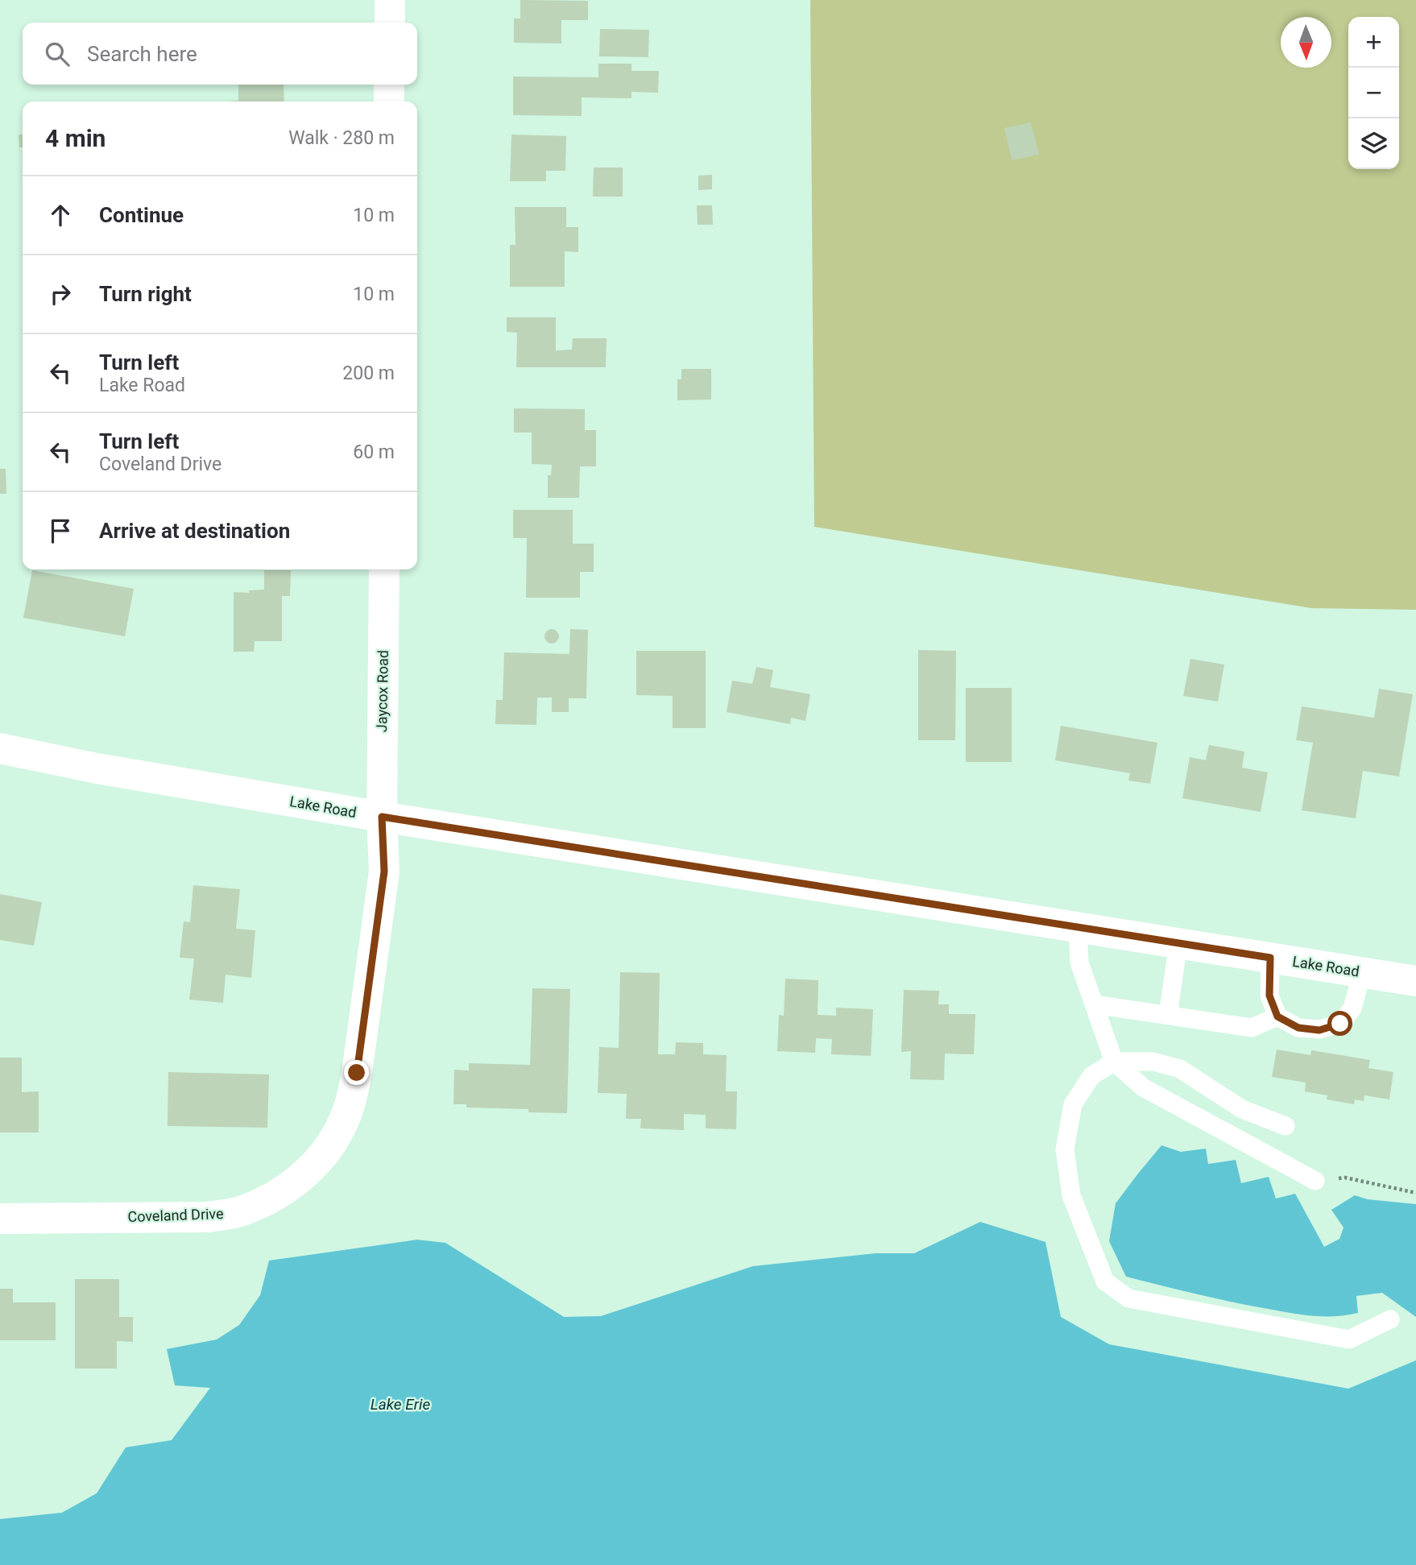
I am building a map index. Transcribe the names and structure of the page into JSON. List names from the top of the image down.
{
  "streets": {
    "main road": ["Jaycox Road", "Lake Road", "Coveland Drive"]
  },
  "crossings": [
    ["Jaycox Road", "Lake Road"],
    ["Jaycox Road", "Coveland Drive"],
    ["Lake Road", "Coveland Drive"]
  ],
  "water": ["Lake Erie"],
  "north": "bottom",
  "page": {
    "map_buttons": ["+", "−"],
    "search": "Search here",
    "heading": ["4 min", "Walk · 280 m"],
    "list": [
      ["Continue", "10 m"],
      ["Turn right", "10 m"],
      ["Turn left", "Lake Road", "200 m"],
      ["Turn left", "Coveland Drive", "60 m"],
      "Arrive at destination"
    ]
  }
}
